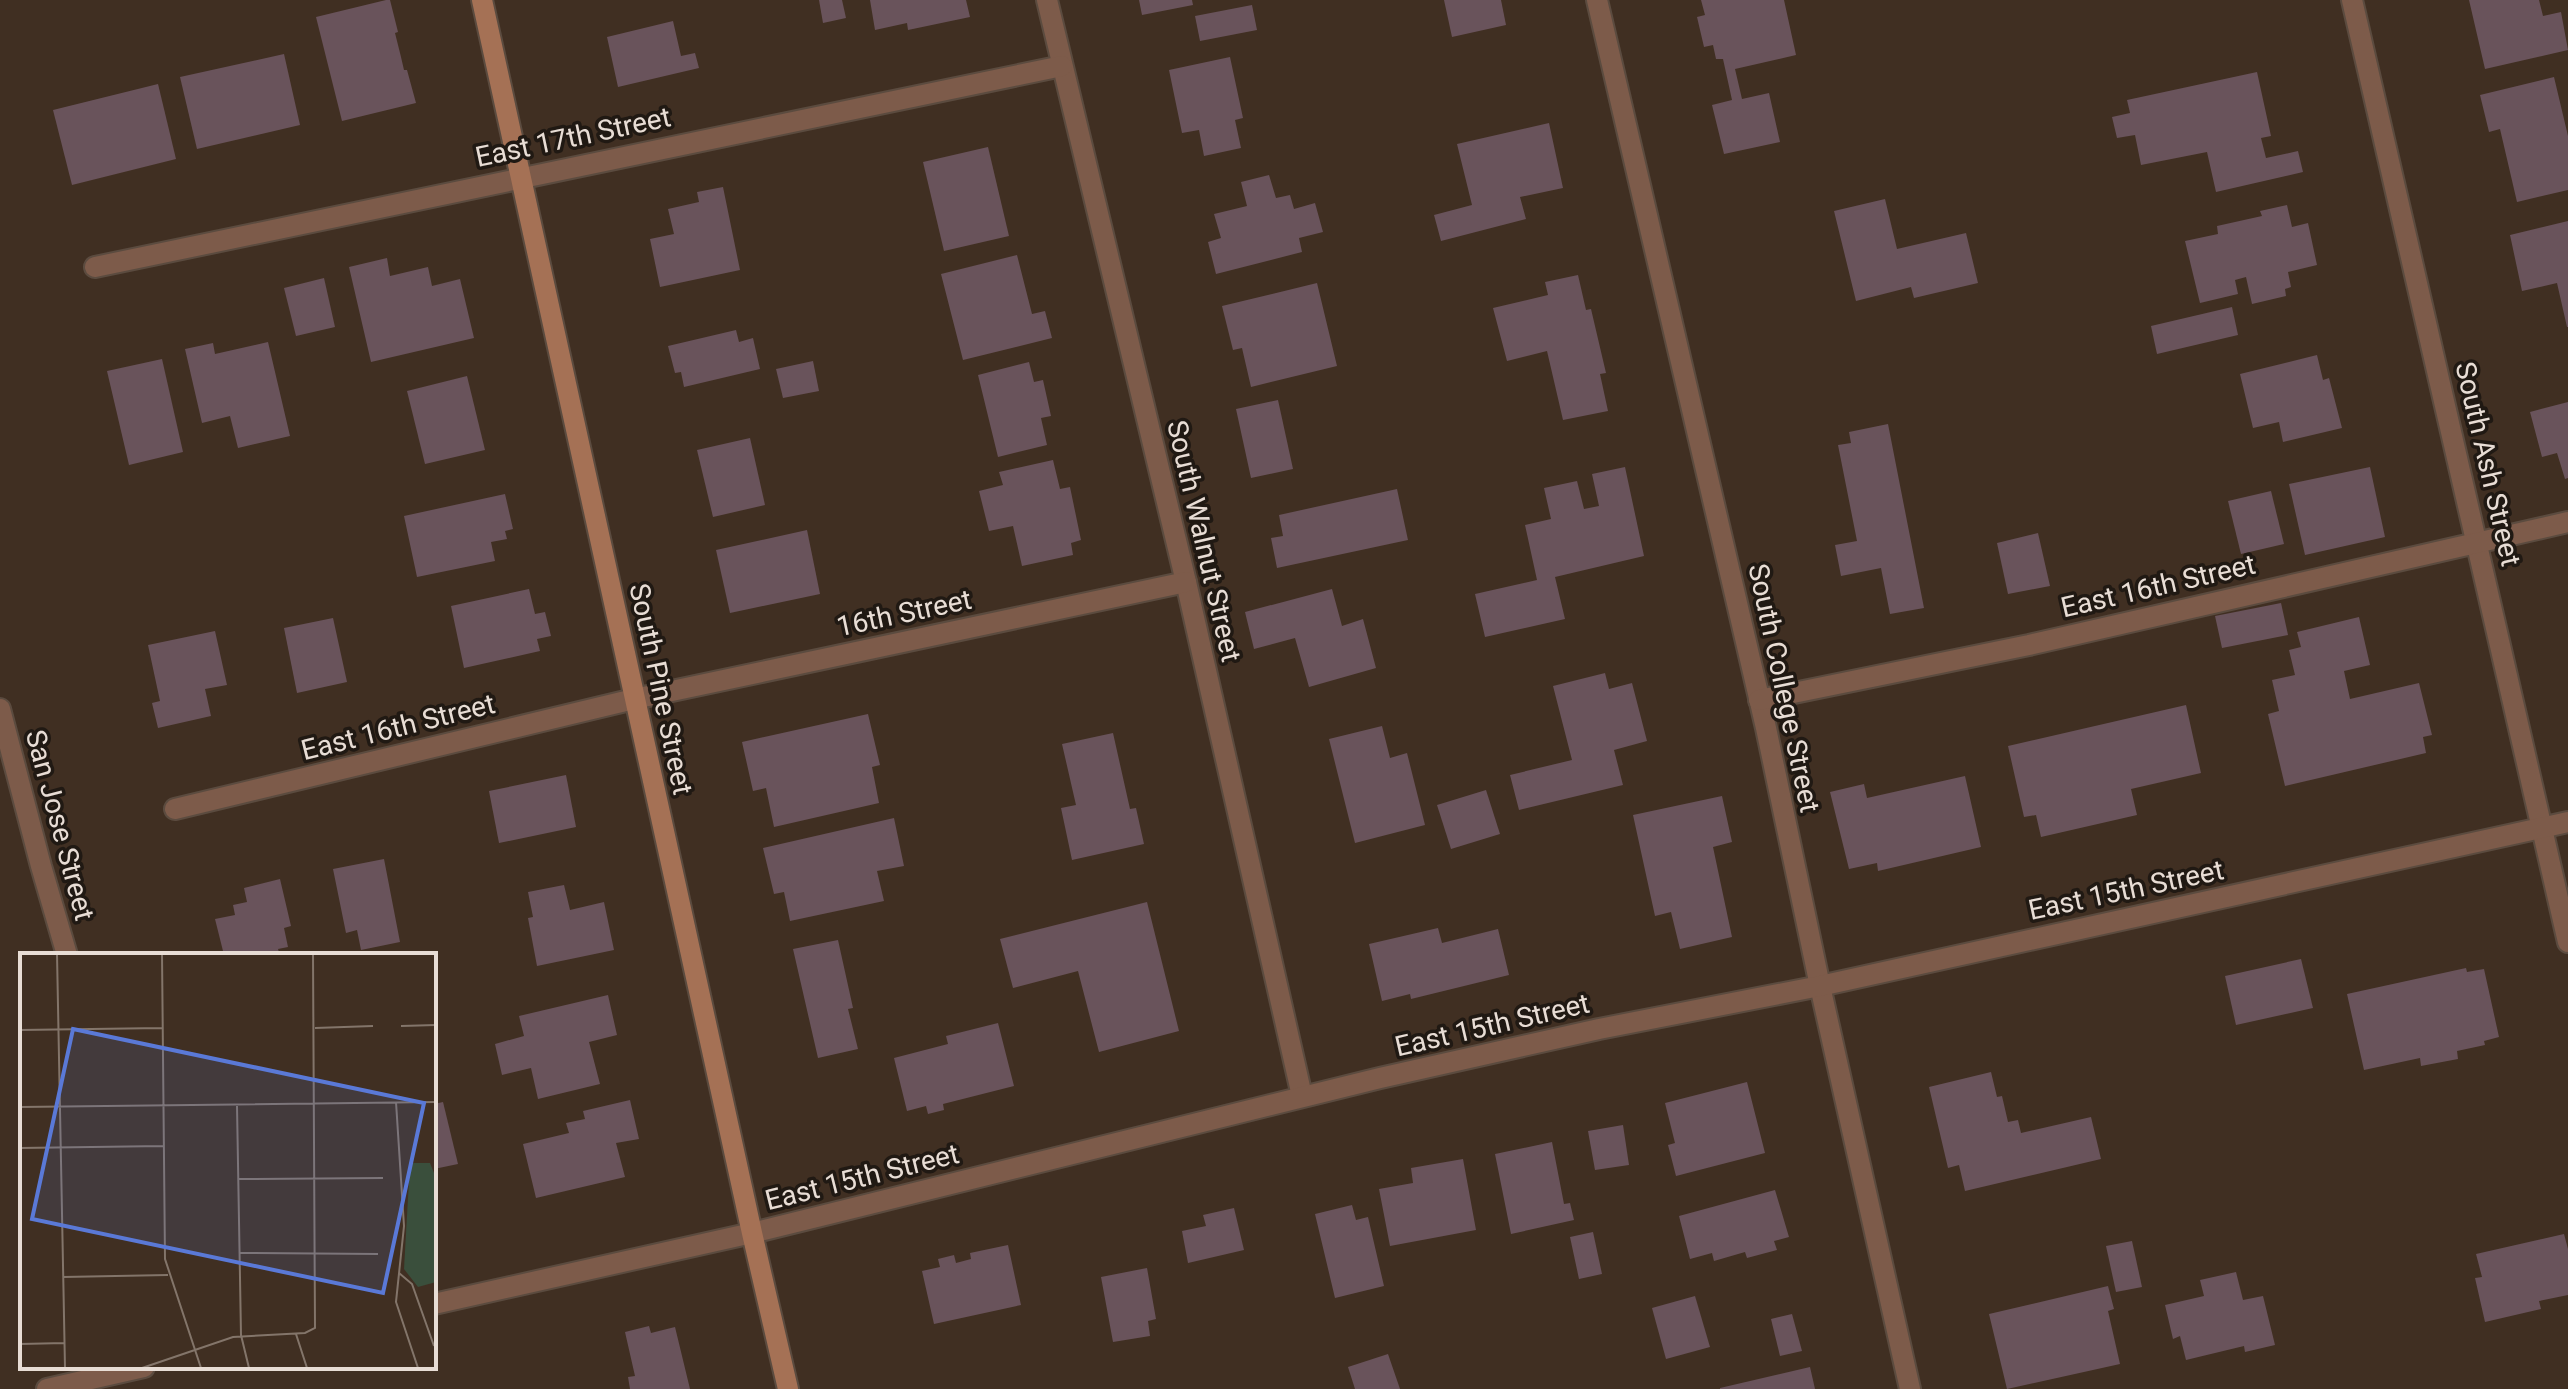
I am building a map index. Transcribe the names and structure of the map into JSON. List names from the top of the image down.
{
  "streets": {
    "street": [
      "East 17th Street",
      "South Ash Street",
      "South Walnut Street",
      "East 16th Street",
      "16th Street",
      "South College Street",
      "South Pine Street",
      "San Jose Street",
      "East 15th Street"
    ]
  },
  "crossings": [
    ["East 17th Street", "South Walnut Street"],
    ["East 17th Street", "South Pine Street"],
    ["South Ash Street", "East 16th Street"],
    ["South Ash Street", "East 15th Street"],
    ["South Walnut Street", "16th Street"],
    ["South Walnut Street", "East 15th Street"],
    ["East 16th Street", "16th Street"],
    ["East 16th Street", "South College Street"],
    ["East 16th Street", "South Pine Street"],
    ["16th Street", "South Pine Street"],
    ["South College Street", "East 15th Street"],
    ["South Pine Street", "East 15th Street"]
  ]
}
